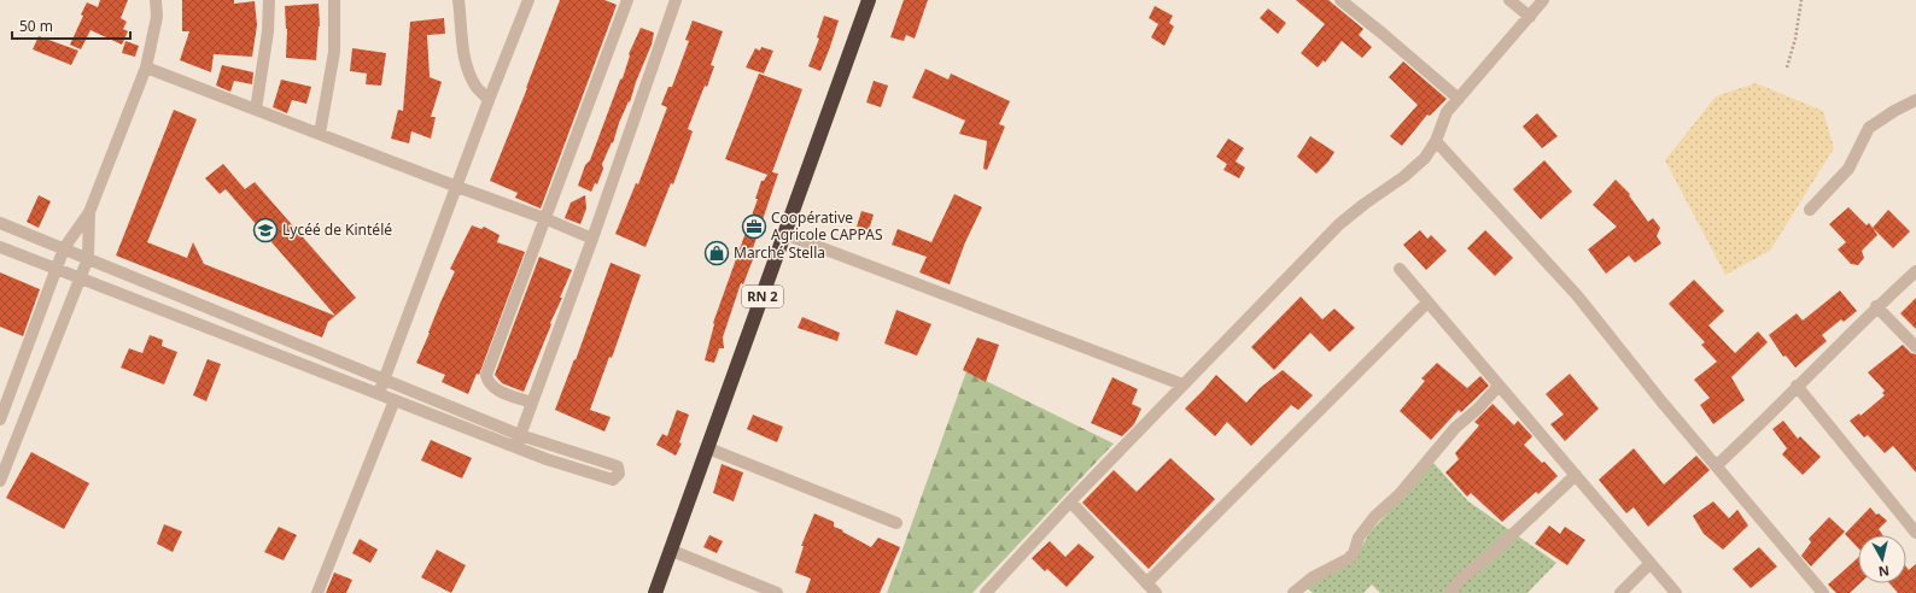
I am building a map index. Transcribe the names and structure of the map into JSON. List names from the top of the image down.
{
  "streets": {
    "highway": ["RN 2"]
  },
  "places": {
    "office": ["Coopérative Agricole CAPPAS"],
    "school or university": ["Lycéé de Kintélé"],
    "shop": ["Marché Stella"]
  },
  "scale_bar": "50 m",
  "north": "bottom"
}
